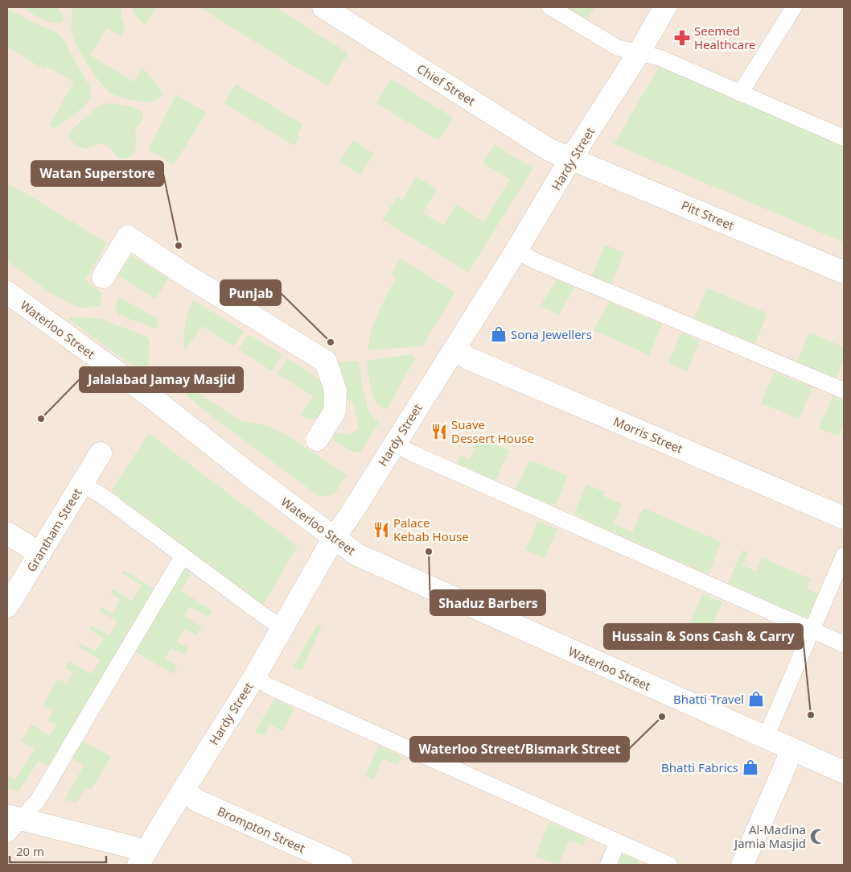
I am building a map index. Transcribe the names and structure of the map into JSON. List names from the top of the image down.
{
  "streets": {
    "street": [
      "Chief Street",
      "Hardy Street",
      "Pitt Street",
      "Waterloo Street",
      "Morris Street",
      "Grantham Street",
      "Brompton Street"
    ]
  },
  "crossings": [
    ["Chief Street", "Hardy Street"],
    ["Chief Street", "Pitt Street"],
    ["Hardy Street", "Pitt Street"],
    ["Hardy Street", "Waterloo Street"],
    ["Hardy Street", "Morris Street"],
    ["Hardy Street", "Brompton Street"]
  ],
  "places": {
    "pharmacy": ["Seemed Healthcare"],
    "other": [
      "Watan Superstore",
      "Punjab",
      "Jalalabad Jamay Masjid",
      "Shaduz Barbers",
      "Hussain & Sons Cash & Carry",
      "Waterloo Street/Bismark Street"
    ],
    "shop": ["Sona Jewellers", "Bhatti Travel", "Bhatti Fabrics"],
    "restaurant": ["Suave Dessert House", "Palace Kebab House"],
    "mosque": ["Al-Madina Jamia Masjid"]
  },
  "scale_bar": "20 m"
}
